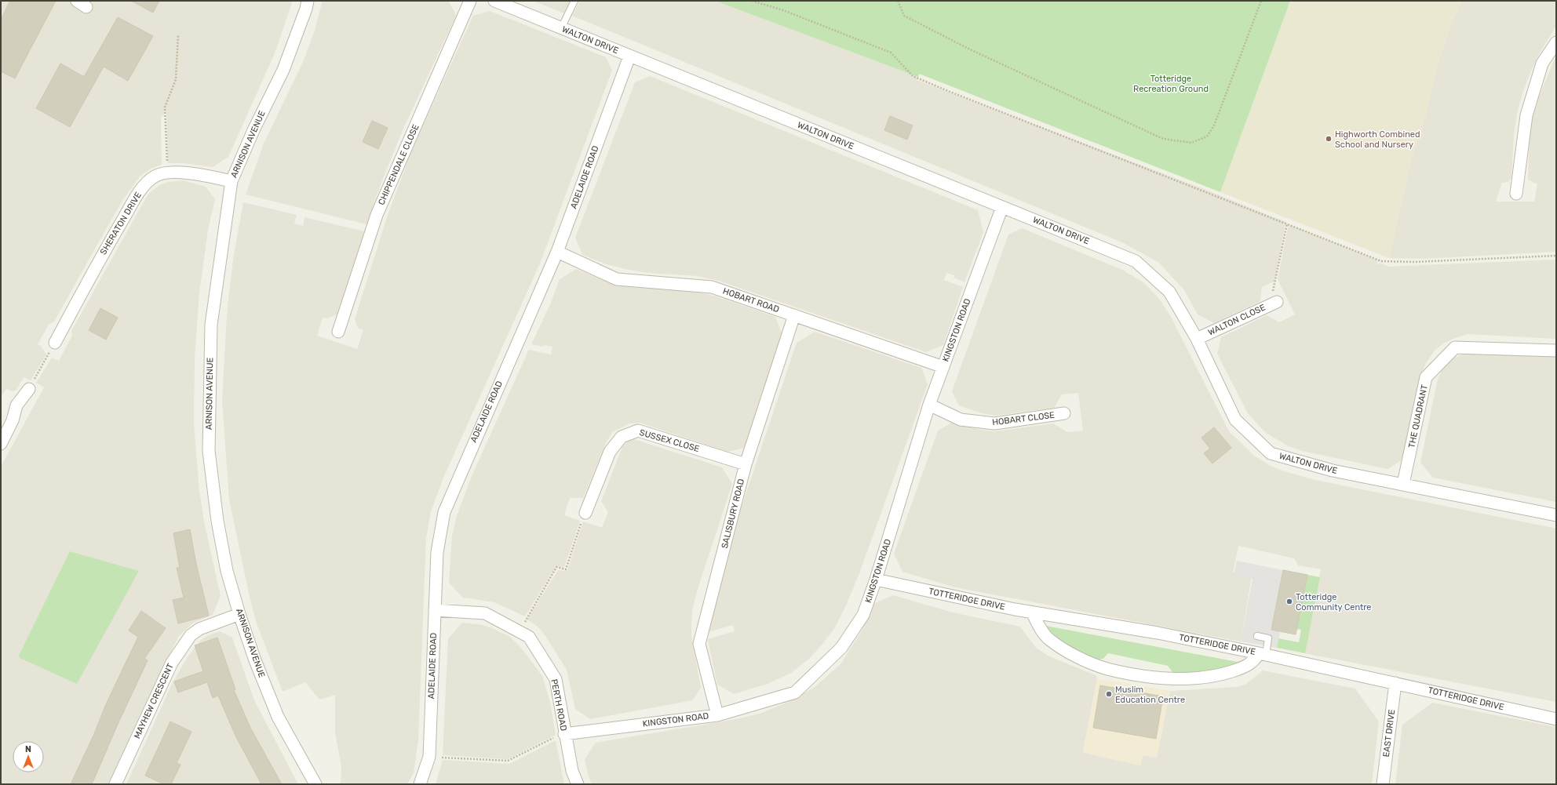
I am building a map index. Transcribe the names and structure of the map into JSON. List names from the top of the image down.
{
  "streets": {
    "street": [
      "WALTON DRIVE",
      "ARNISON AVENUE",
      "CHIPPENDALE CLOSE",
      "ADELAIDE ROAD",
      "SHERATON DRIVE",
      "HOBART ROAD",
      "WALTON CLOSE",
      "KINGSTON ROAD",
      "THE QUADRANT",
      "HOBART CLOSE",
      "SUSSEX CLOSE",
      "SALISBURY ROAD",
      "TOTTERIDGE DRIVE",
      "MAYHEW CRESCENT",
      "PERTH ROAD",
      "EAST DRIVE"
    ]
  },
  "crossings": [
    ["WALTON DRIVE", "ADELAIDE ROAD"],
    ["WALTON DRIVE", "WALTON CLOSE"],
    ["WALTON DRIVE", "KINGSTON ROAD"],
    ["WALTON DRIVE", "THE QUADRANT"],
    ["ARNISON AVENUE", "SHERATON DRIVE"],
    ["ARNISON AVENUE", "MAYHEW CRESCENT"],
    ["ADELAIDE ROAD", "HOBART ROAD"],
    ["ADELAIDE ROAD", "PERTH ROAD"],
    ["HOBART ROAD", "KINGSTON ROAD"],
    ["HOBART ROAD", "SALISBURY ROAD"],
    ["KINGSTON ROAD", "HOBART CLOSE"],
    ["KINGSTON ROAD", "SALISBURY ROAD"],
    ["KINGSTON ROAD", "TOTTERIDGE DRIVE"],
    ["KINGSTON ROAD", "PERTH ROAD"],
    ["SUSSEX CLOSE", "SALISBURY ROAD"],
    ["TOTTERIDGE DRIVE", "EAST DRIVE"]
  ],
  "parks": ["Totteridge Recreation Ground"],
  "places": ["Highworth Combined School and Nursery", "Totteridge Community Centre", "Muslim Education Centre"],
  "north": "top"
}
